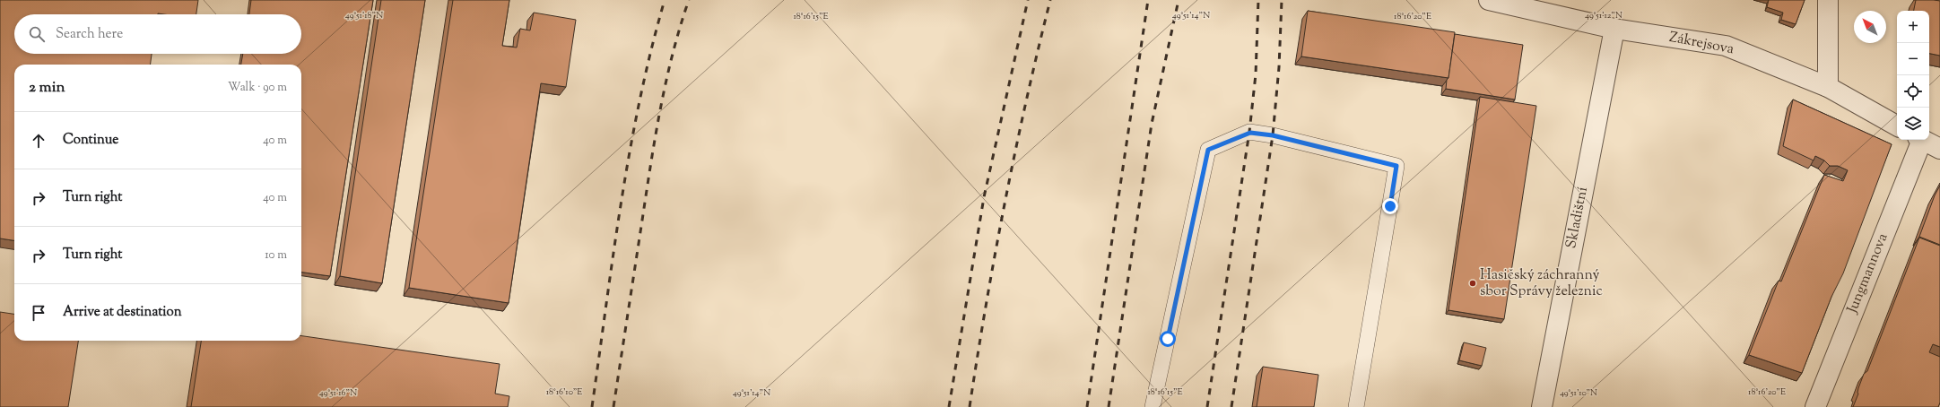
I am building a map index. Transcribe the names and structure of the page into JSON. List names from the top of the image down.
{
  "streets": {
    "street": ["Zákrejsova", "Skladištní", "Jungmannova"]
  },
  "crossings": [
    ["Zákrejsova", "Skladištní"]
  ],
  "places": ["Hasičský záchranný sbor Správy železnic"],
  "north": "top left",
  "page": {
    "map_buttons": ["+", "−"],
    "search": "Search here",
    "heading": ["2 min", "Walk · 90 m"],
    "list": [
      ["Continue", "40 m"],
      ["Turn right", "40 m"],
      ["Turn right", "10 m"],
      "Arrive at destination"
    ]
  },
  "coordinates": [
    "49°51'18\"N",
    "49°51'14\"N",
    "49°51'12\"N",
    "18°16'15\"E",
    "18°16'20\"E",
    "18°16'10\"E",
    "49°51'16\"N",
    "49°51'10\"N"
  ]
}
